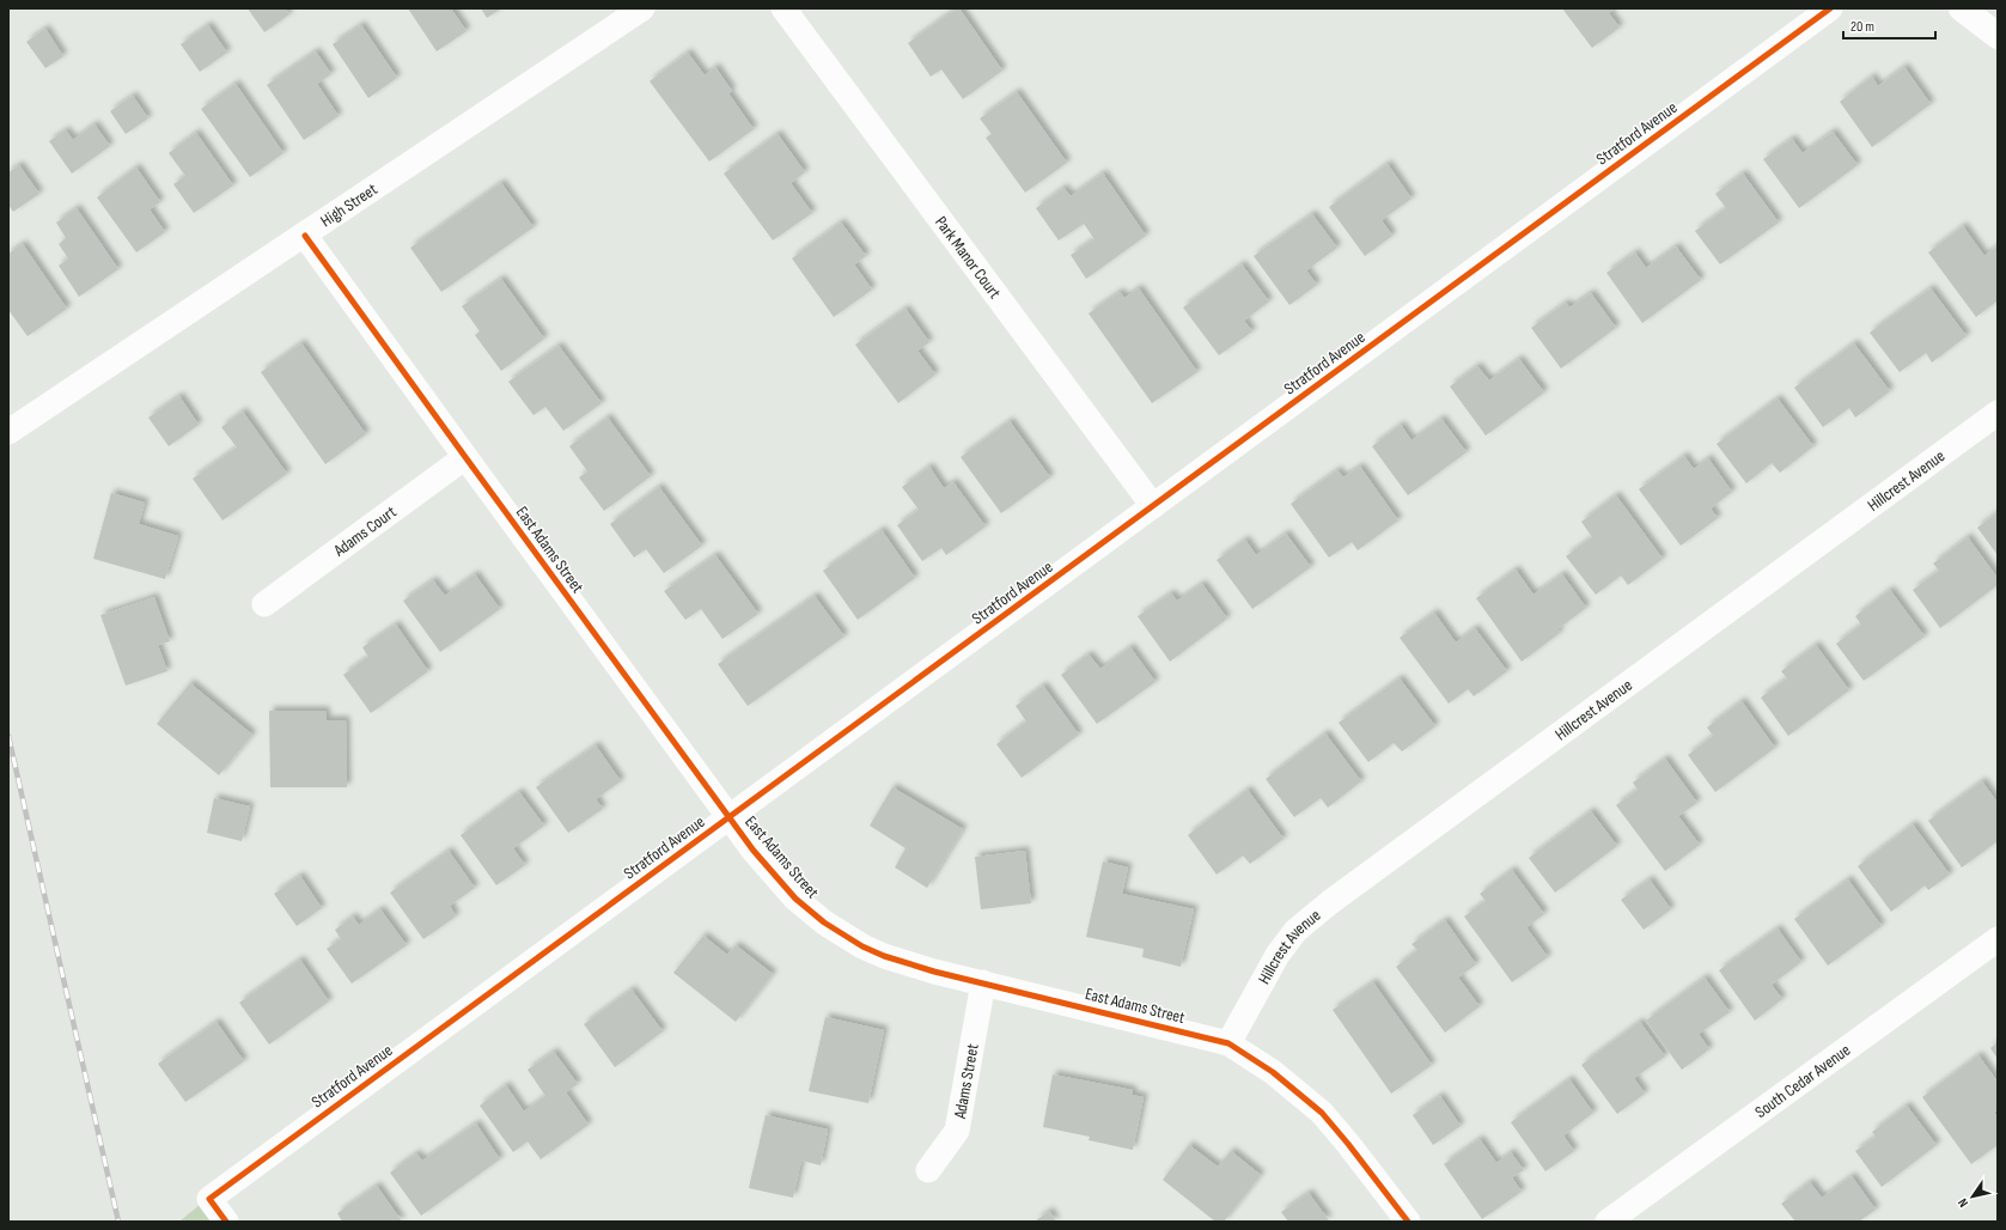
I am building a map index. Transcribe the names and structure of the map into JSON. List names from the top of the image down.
{
  "streets": {
    "street": [
      "Stratford Avenue",
      "High Street",
      "Park Manor Court",
      "Hillcrest Avenue",
      "Adams Court",
      "East Adams Street",
      "Adams Street",
      "South Cedar Avenue"
    ]
  },
  "crossings": [
    ["Stratford Avenue", "Park Manor Court"],
    ["Stratford Avenue", "East Adams Street"],
    ["High Street", "East Adams Street"],
    ["Hillcrest Avenue", "East Adams Street"],
    ["Adams Court", "East Adams Street"],
    ["East Adams Street", "Adams Street"]
  ],
  "scale_bar": "20 m",
  "north": "bottom left"
}
